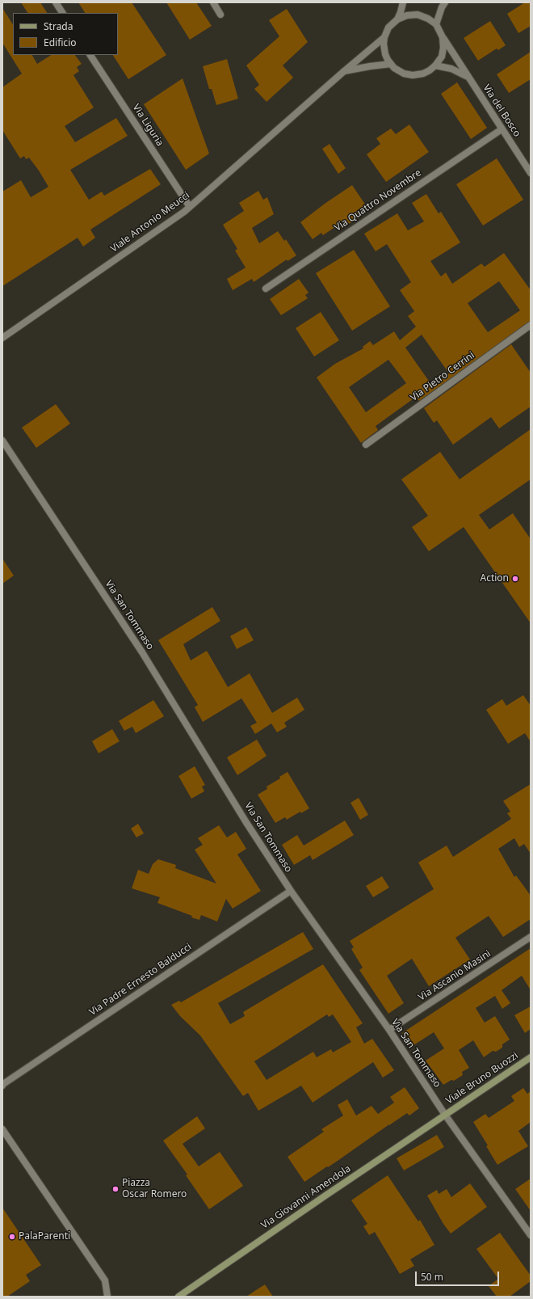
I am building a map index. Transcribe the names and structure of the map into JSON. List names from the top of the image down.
{
  "streets": {
    "main road": ["Viale Bruno Buozzi", "Via Giovanni Amendola"],
    "street": [
      "Via del Bosco",
      "Via Liguria",
      "Via Quattro Novembre",
      "Viale Antonio Meucci",
      "Via Pietro Cerrini",
      "Via San Tommaso",
      "Via Ascanio Masini",
      "Via Padre Ernesto Balducci"
    ]
  },
  "crossings": [
    ["Via del Bosco", "Via Quattro Novembre"],
    ["Via del Bosco", "Viale Antonio Meucci"],
    ["Via Liguria", "Viale Antonio Meucci"],
    ["Via San Tommaso", "Via Ascanio Masini"],
    ["Via San Tommaso", "Via Padre Ernesto Balducci"],
    ["Via San Tommaso", "Viale Bruno Buozzi"],
    ["Via San Tommaso", "Via Giovanni Amendola"],
    ["Viale Bruno Buozzi", "Via Giovanni Amendola"]
  ],
  "places": ["Action", "Piazza Oscar Romero", "PalaParenti"],
  "legend": ["Strada", "Edificio"],
  "scale_bar": "50 m"
}
